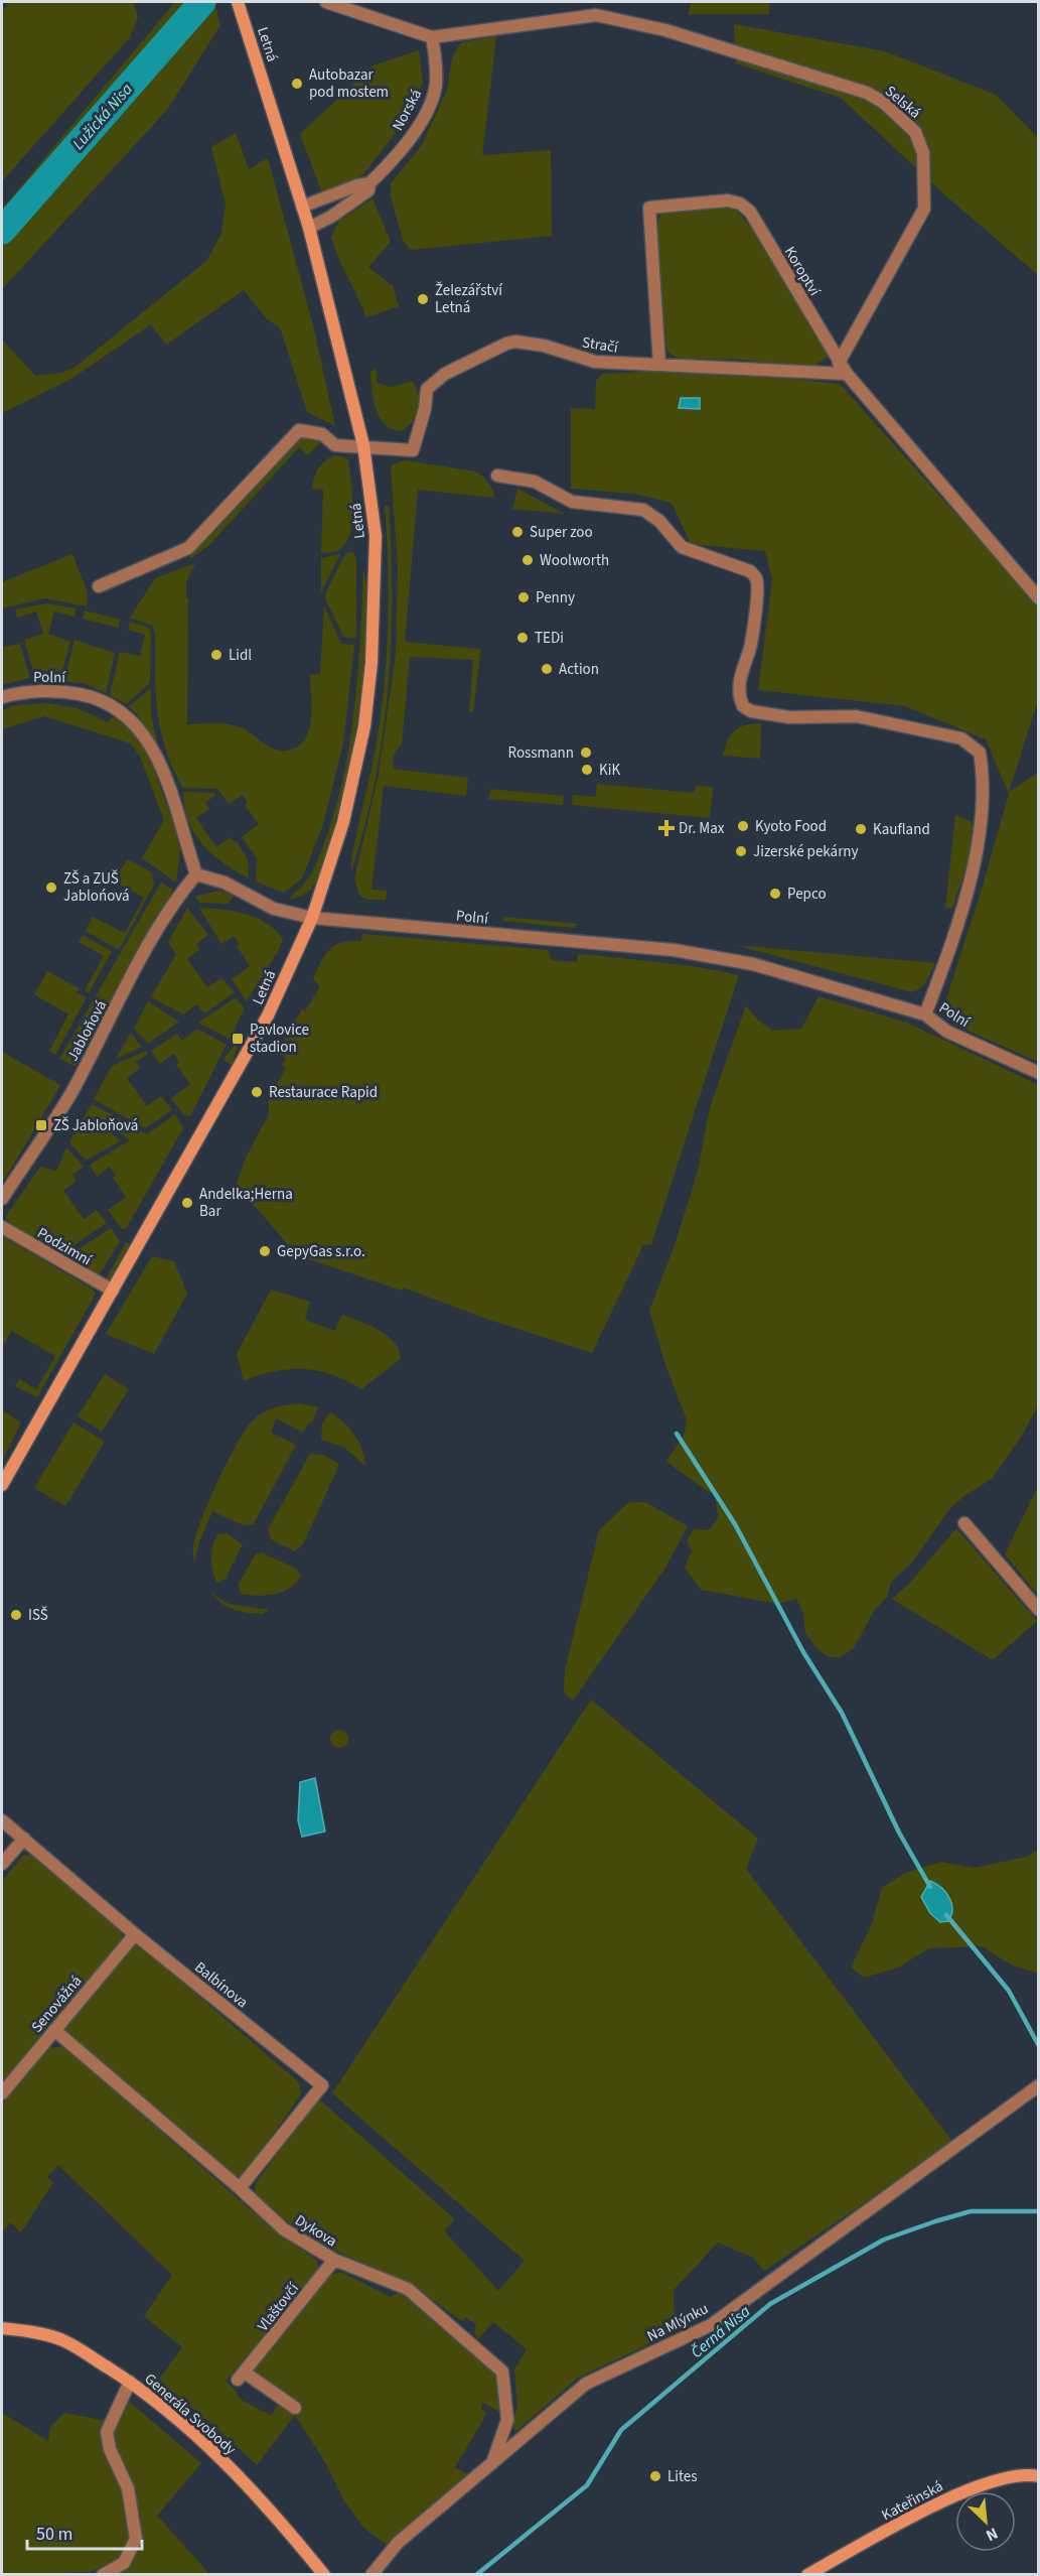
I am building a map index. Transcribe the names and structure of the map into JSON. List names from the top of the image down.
{
  "streets": {
    "street": [
      "Letná",
      "Selská",
      "Norská",
      "Koroptví",
      "Stračí",
      "Polní",
      "Jabloňová",
      "Podzimní",
      "Balbínova",
      "Senovážná",
      "Dykova",
      "Vlaštovčí",
      "Na Mlýnku",
      "Generála Svobody",
      "Kateřinská"
    ]
  },
  "crossings": [
    ["Letná", "Norská"],
    ["Letná", "Stračí"],
    ["Letná", "Polní"],
    ["Letná", "Podzimní"],
    ["Selská", "Norská"],
    ["Selská", "Koroptví"],
    ["Koroptví", "Stračí"],
    ["Polní", "Jabloňová"],
    ["Balbínova", "Senovážná"],
    ["Balbínova", "Dykova"],
    ["Senovážná", "Dykova"],
    ["Dykova", "Vlaštovčí"],
    ["Dykova", "Na Mlýnku"]
  ],
  "water": ["Lužická Nisa", "Černá Nisa"],
  "places": {
    "other": [
      "Autobazar pod mostem",
      "Železářství Letná",
      "Super zoo",
      "Woolworth",
      "Penny",
      "TEDi",
      "Lidl",
      "Action",
      "Rossmann",
      "KiK",
      "Kyoto Food",
      "Kaufland",
      "Jizerské pekárny",
      "ZŠ a ZUŠ Jablońová",
      "Pepco",
      "Restaurace Rapid",
      "Andelka;Herna Bar",
      "GepyGas s.r.o.",
      "ISŠ",
      "Lites"
    ],
    "health": ["Dr. Max"],
    "transit": ["Pavlovice stadion", "ZŠ Jabloňová"]
  },
  "scale_bar": "50 m",
  "north": "bottom right"
}
